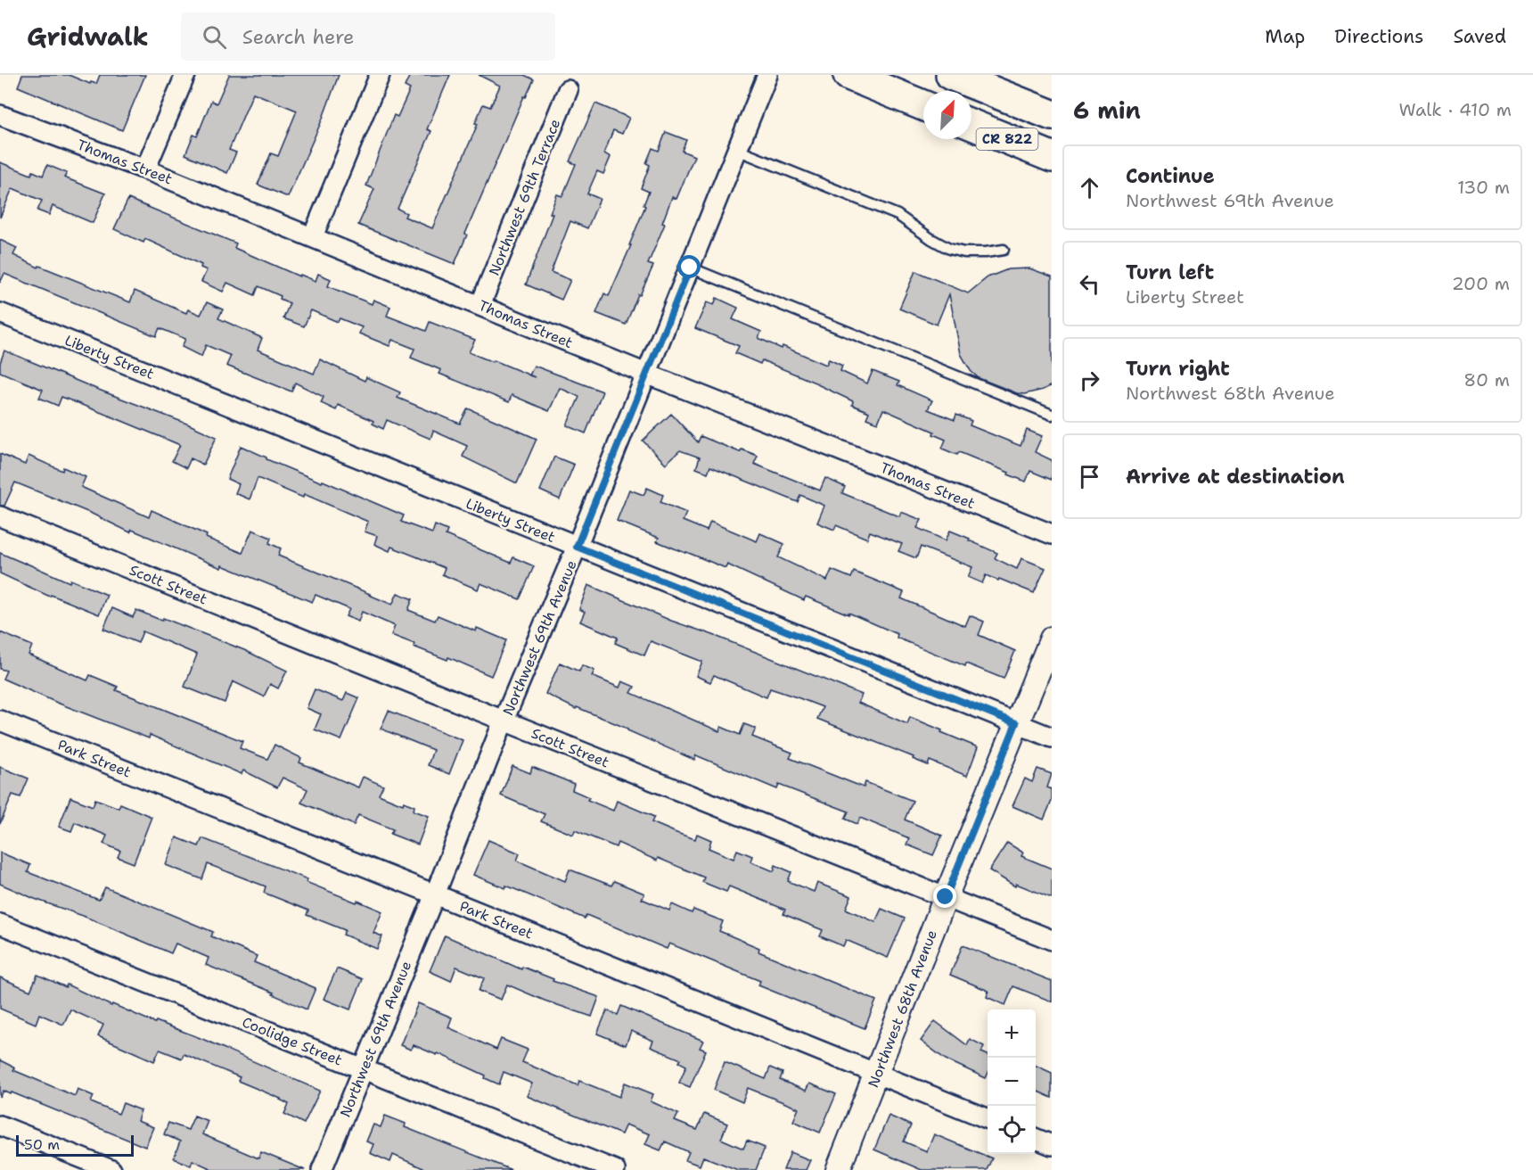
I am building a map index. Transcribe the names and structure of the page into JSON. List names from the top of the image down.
{
  "streets": {
    "main road": ["CR 822"],
    "street": [
      "Thomas Street",
      "Northwest 69th Terrace",
      "Liberty Street",
      "Scott Street",
      "Northwest 69th Avenue",
      "Park Street",
      "Northwest 68th Avenue",
      "Coolidge Street"
    ]
  },
  "crossings": [
    ["Thomas Street", "Northwest 69th Terrace"],
    ["Thomas Street", "Northwest 69th Avenue"],
    ["Liberty Street", "Northwest 69th Avenue"],
    ["Liberty Street", "Northwest 68th Avenue"],
    ["Scott Street", "Northwest 69th Avenue"],
    ["Scott Street", "Northwest 68th Avenue"],
    ["Northwest 69th Avenue", "Park Street"],
    ["Northwest 69th Avenue", "Coolidge Street"],
    ["Park Street", "Northwest 68th Avenue"]
  ],
  "scale_bar": "50 m",
  "north": "top right",
  "page": {
    "header": "Gridwalk",
    "search": "Search here",
    "nav": ["Map", "Directions", "Saved"],
    "heading": ["6 min", "Walk · 410 m"],
    "list": [
      ["Continue", "Northwest 69th Avenue", "130 m"],
      ["Turn left", "Liberty Street", "200 m"],
      ["Turn right", "Northwest 68th Avenue", "80 m"],
      "Arrive at destination"
    ],
    "map_buttons": ["+", "−"],
    "scale": "50 m"
  }
}
